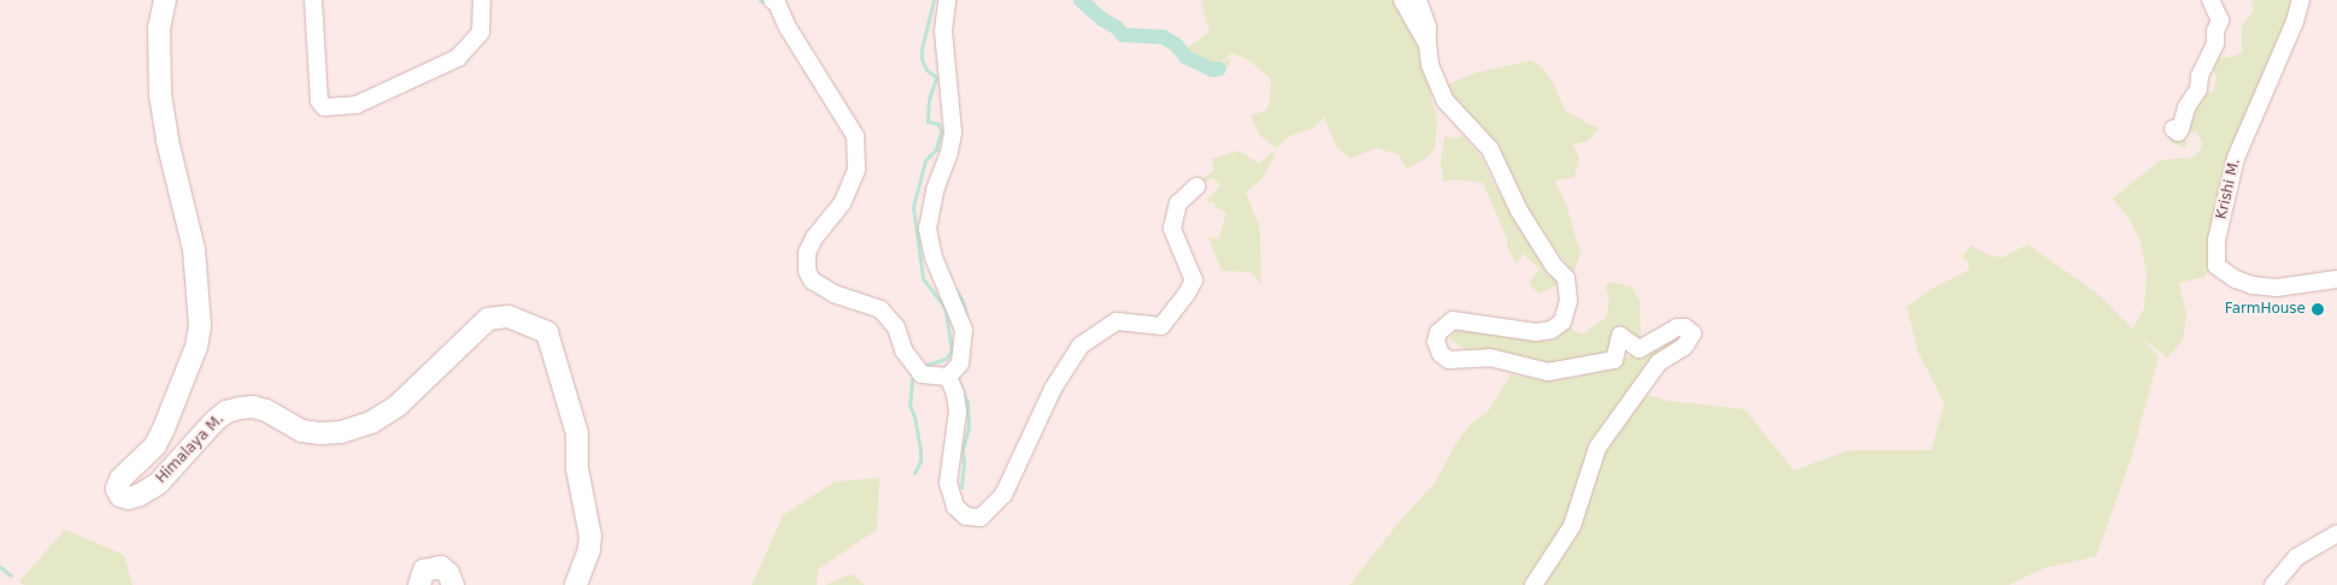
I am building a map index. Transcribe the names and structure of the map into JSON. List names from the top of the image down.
{
  "streets": {
    "street": ["Krishi M.", "Himalaya M."]
  },
  "places": ["FarmHouse"]
}
